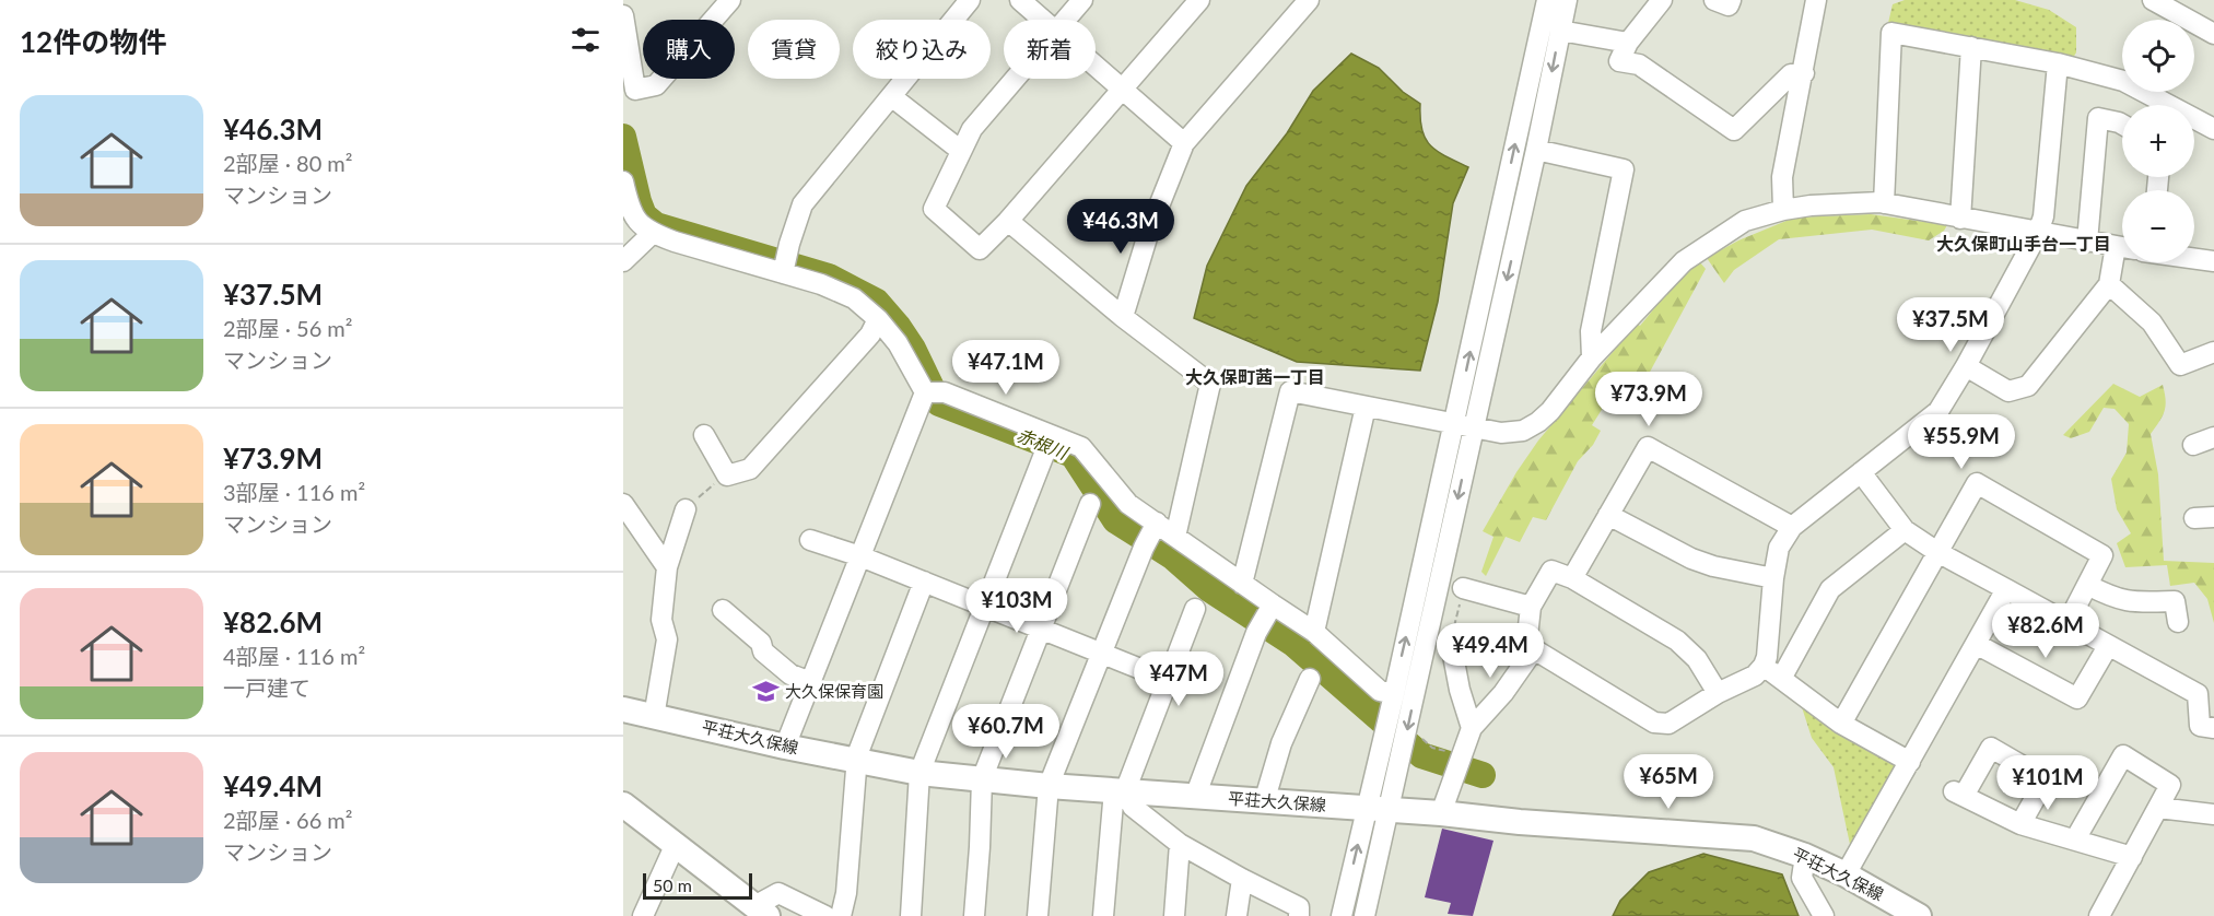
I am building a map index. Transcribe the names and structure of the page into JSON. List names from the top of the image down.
{
  "streets": {
    "main road": ["平荘大久保線"]
  },
  "districts": ["大久保町山手台一丁目", "大久保町茜一丁目"],
  "water": ["赤根川"],
  "places": {
    "school or university": ["大久保保育園"]
  },
  "scale_bar": "50 m",
  "page": {
    "heading": "12件の物件",
    "map_buttons": ["+", "−"],
    "chip": [
      "購入",
      "賃貸",
      "絞り込み",
      "新着"
    ],
    "list": [
      {
        "name": "¥46.3M",
        "note": "2部屋 · 80 m² · マンション"
      },
      {
        "name": "¥37.5M",
        "note": "2部屋 · 56 m² · マンション"
      },
      {
        "name": "¥73.9M",
        "note": "3部屋 · 116 m² · マンション"
      },
      {
        "name": "¥82.6M",
        "note": "4部屋 · 116 m² · 一戸建て"
      },
      {
        "name": "¥49.4M",
        "note": "2部屋 · 66 m² · マンション"
      }
    ],
    "price": [
      "¥46.3M",
      "¥37.5M",
      "¥47.1M",
      "¥73.9M",
      "¥55.9M",
      "¥103M",
      "¥82.6M",
      "¥49.4M",
      "¥47M",
      "¥60.7M",
      "¥65M",
      "¥101M"
    ],
    "scale": "50 m"
  }
}
